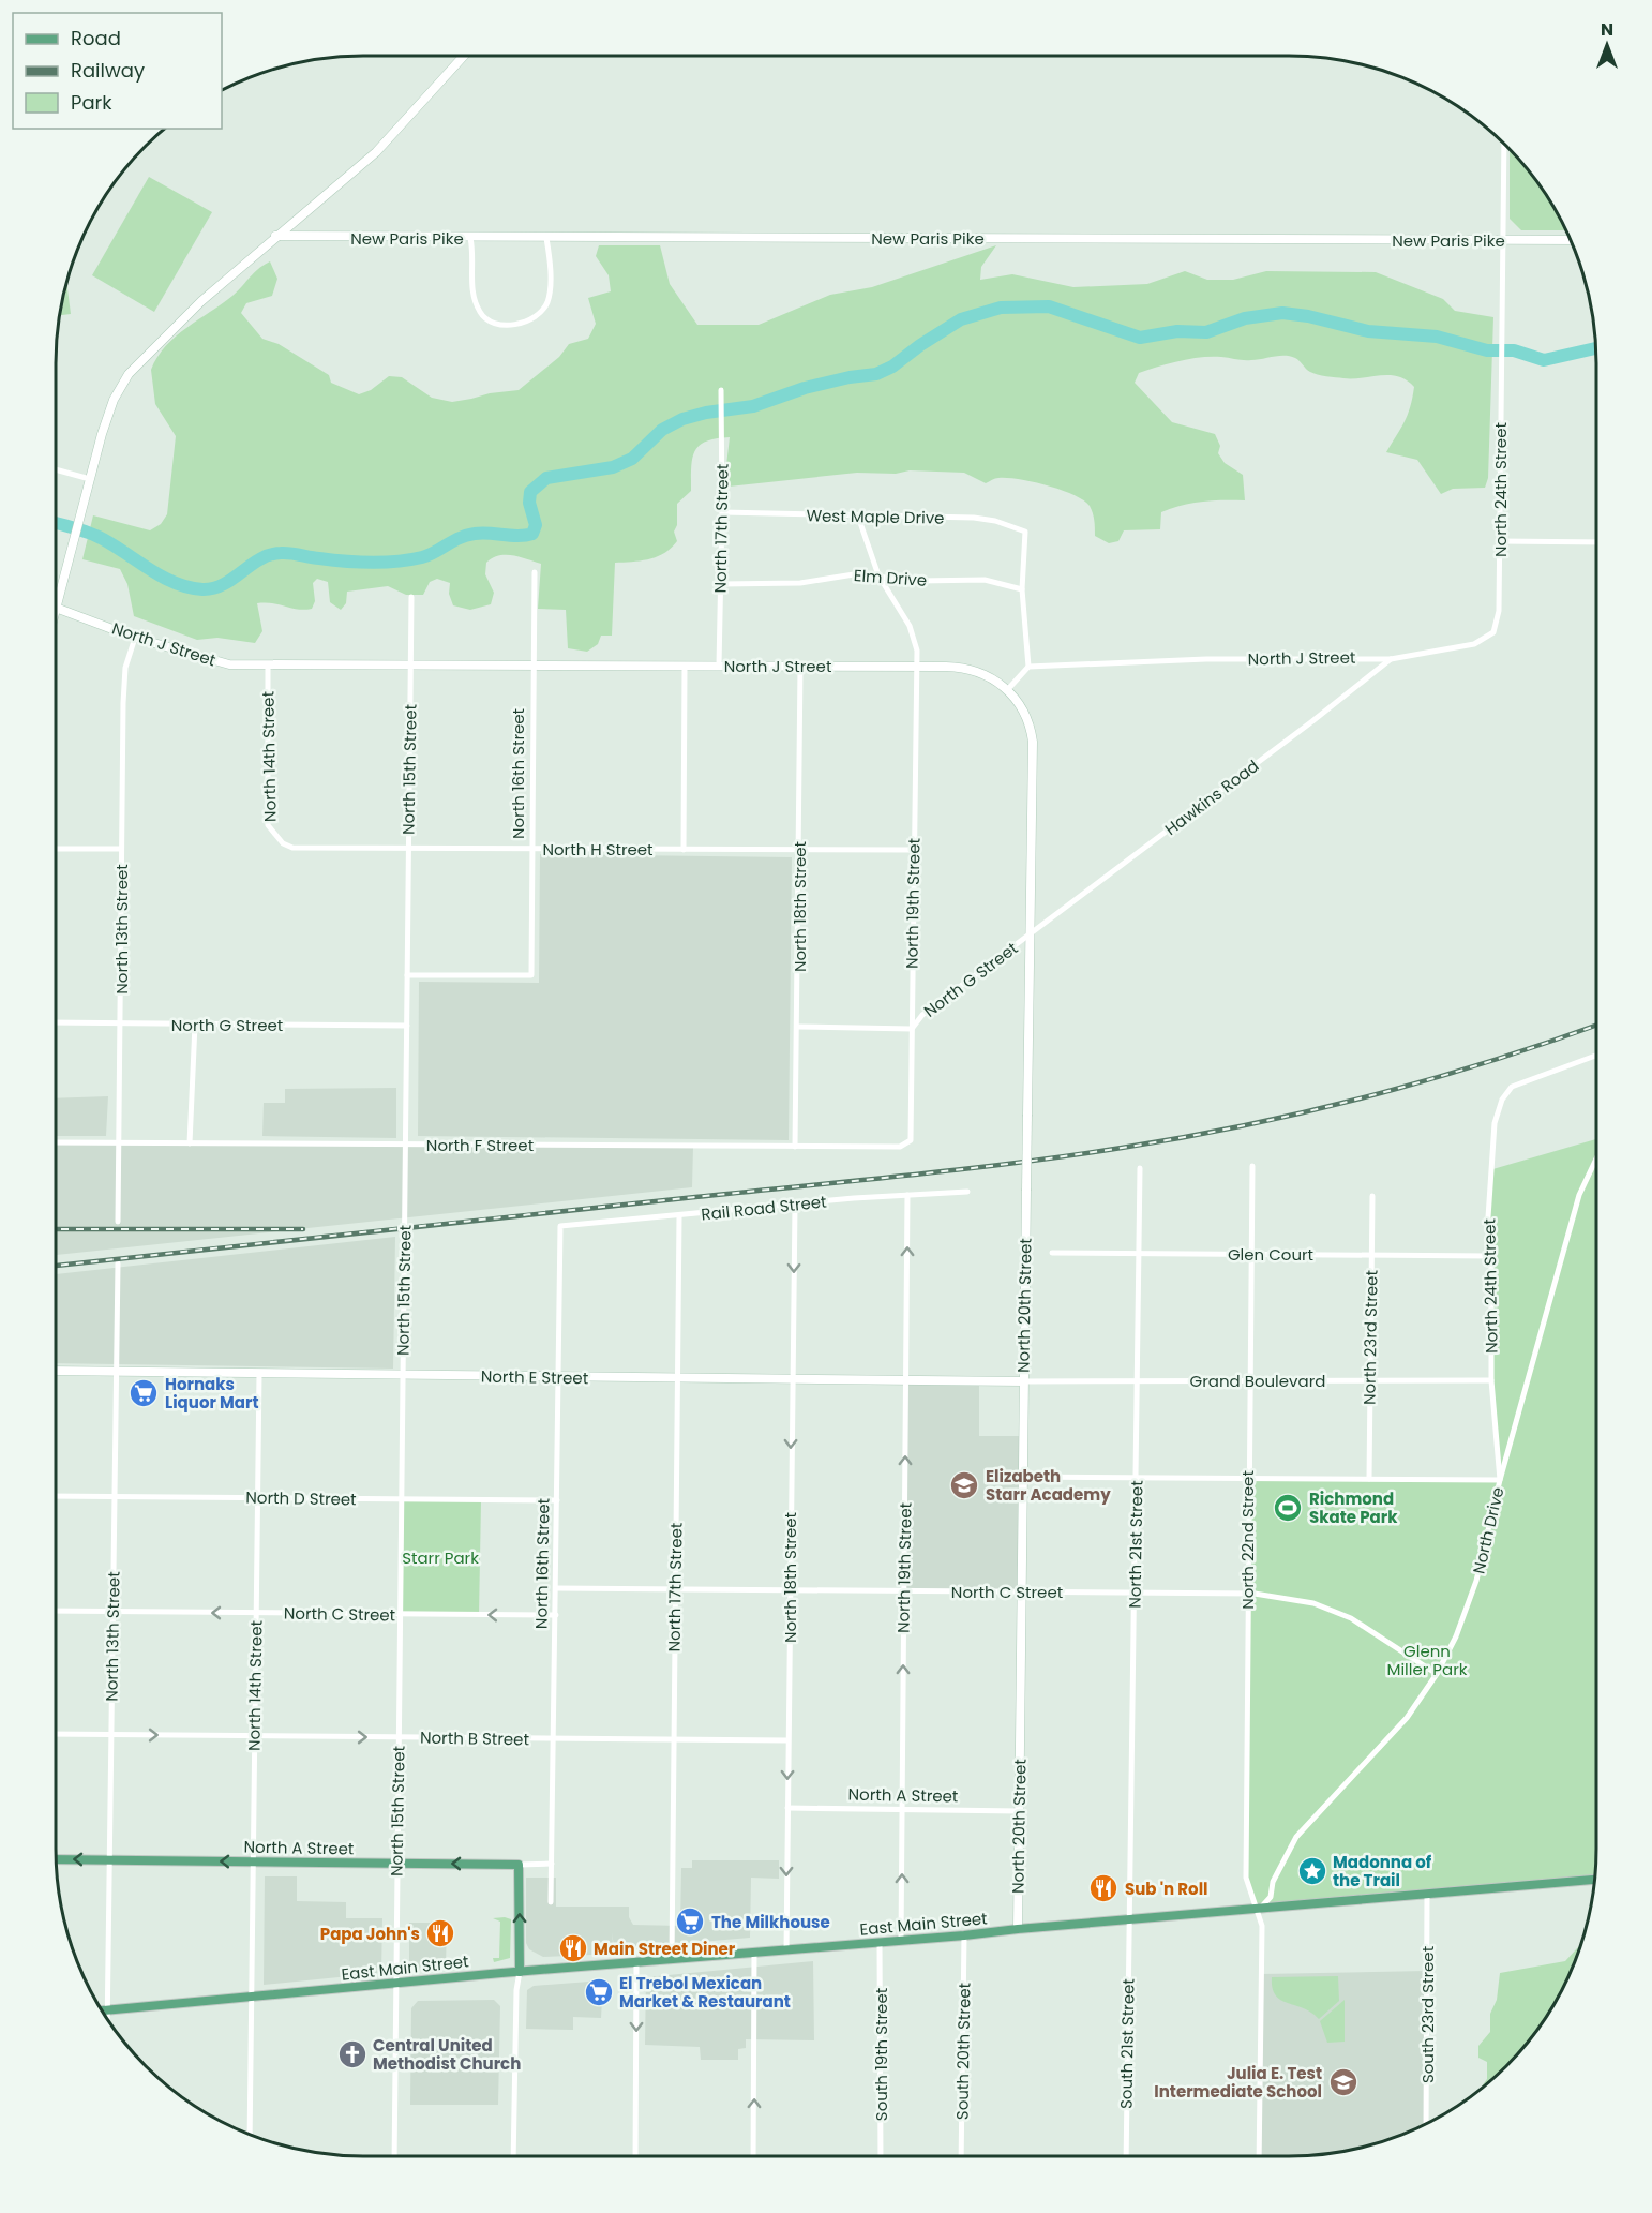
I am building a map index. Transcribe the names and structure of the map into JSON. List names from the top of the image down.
{
  "streets": {
    "main road": ["North A Street", "East Main Street"],
    "street": [
      "New Paris Pike",
      "North 24th Street",
      "West Maple Drive",
      "North 17th Street",
      "Elm Drive",
      "North J Street",
      "North 14th Street",
      "North 15th Street",
      "North 16th Street",
      "Hawkins Road",
      "North H Street",
      "North 19th Street",
      "North 18th Street",
      "North 13th Street",
      "North G Street",
      "North F Street",
      "Rail Road Street",
      "Glen Court",
      "North 20th Street",
      "North 23rd Street",
      "North E Street",
      "Grand Boulevard",
      "North D Street",
      "North Drive",
      "North 22nd Street",
      "North 21st Street",
      "North C Street",
      "North B Street",
      "South 23rd Street",
      "South 21st Street",
      "South 20th Street",
      "South 19th Street"
    ]
  },
  "crossings": [
    ["New Paris Pike", "North 24th Street"],
    ["North 24th Street", "North J Street"],
    ["North 24th Street", "Glen Court"],
    ["North 24th Street", "Grand Boulevard"],
    ["North 24th Street", "North Drive"],
    ["West Maple Drive", "North 17th Street"],
    ["West Maple Drive", "Elm Drive"],
    ["West Maple Drive", "North 19th Street"],
    ["North 17th Street", "Elm Drive"],
    ["North 17th Street", "North J Street"],
    ["North 17th Street", "Rail Road Street"],
    ["North 17th Street", "North E Street"],
    ["North 17th Street", "North C Street"],
    ["North 17th Street", "North B Street"],
    ["North 17th Street", "East Main Street"],
    ["Elm Drive", "North 19th Street"],
    ["North J Street", "North 14th Street"],
    ["North J Street", "North 15th Street"],
    ["North J Street", "North 16th Street"],
    ["North J Street", "Hawkins Road"],
    ["North J Street", "North 19th Street"],
    ["North J Street", "North 18th Street"],
    ["North J Street", "North 13th Street"],
    ["North J Street", "North 20th Street"],
    ["North 14th Street", "North H Street"],
    ["North 14th Street", "North E Street"],
    ["North 14th Street", "North D Street"],
    ["North 14th Street", "North C Street"],
    ["North 14th Street", "North B Street"],
    ["North 14th Street", "North A Street"],
    ["North 14th Street", "East Main Street"],
    ["North 15th Street", "North 16th Street"],
    ["North 15th Street", "North H Street"],
    ["North 15th Street", "North G Street"],
    ["North 15th Street", "North F Street"],
    ["North 15th Street", "North E Street"],
    ["North 15th Street", "North D Street"],
    ["North 15th Street", "North C Street"],
    ["North 15th Street", "North B Street"],
    ["North 15th Street", "North A Street"],
    ["North 15th Street", "East Main Street"],
    ["North 16th Street", "North H Street"],
    ["North 16th Street", "Rail Road Street"],
    ["North 16th Street", "North E Street"],
    ["North 16th Street", "North D Street"],
    ["North 16th Street", "North C Street"],
    ["North 16th Street", "North B Street"],
    ["North 16th Street", "North A Street"],
    ["Hawkins Road", "North G Street"],
    ["Hawkins Road", "North 20th Street"],
    ["North H Street", "North 19th Street"],
    ["North H Street", "North 18th Street"],
    ["North 19th Street", "North G Street"],
    ["North 19th Street", "North F Street"],
    ["North 19th Street", "Rail Road Street"],
    ["North 19th Street", "North E Street"],
    ["North 19th Street", "North C Street"],
    ["North 19th Street", "North A Street"],
    ["North 19th Street", "East Main Street"],
    ["North 18th Street", "North G Street"],
    ["North 18th Street", "North F Street"],
    ["North 18th Street", "Rail Road Street"],
    ["North 18th Street", "North E Street"],
    ["North 18th Street", "North C Street"],
    ["North 18th Street", "North B Street"],
    ["North 18th Street", "North A Street"],
    ["North 18th Street", "East Main Street"],
    ["North 13th Street", "North G Street"],
    ["North 13th Street", "North F Street"],
    ["North 13th Street", "North E Street"],
    ["North 13th Street", "North D Street"],
    ["North 13th Street", "North C Street"],
    ["North 13th Street", "North B Street"],
    ["North 13th Street", "North A Street"],
    ["North 13th Street", "East Main Street"],
    ["North G Street", "North 20th Street"],
    ["Glen Court", "North 23rd Street"],
    ["Glen Court", "North 22nd Street"],
    ["Glen Court", "North 21st Street"],
    ["North 20th Street", "North E Street"],
    ["North 20th Street", "Grand Boulevard"],
    ["North 20th Street", "North C Street"],
    ["North 20th Street", "North A Street"],
    ["North 20th Street", "East Main Street"],
    ["North 23rd Street", "Grand Boulevard"],
    ["North E Street", "Grand Boulevard"],
    ["Grand Boulevard", "North 22nd Street"],
    ["Grand Boulevard", "North 21st Street"],
    ["North Drive", "North 22nd Street"],
    ["North Drive", "North C Street"],
    ["North Drive", "East Main Street"],
    ["North 22nd Street", "North C Street"],
    ["North 22nd Street", "East Main Street"],
    ["North 21st Street", "North C Street"],
    ["North 21st Street", "East Main Street"],
    ["North 21st Street", "South 21st Street"],
    ["East Main Street", "South 23rd Street"],
    ["East Main Street", "South 21st Street"],
    ["East Main Street", "South 20th Street"],
    ["East Main Street", "South 19th Street"]
  ],
  "one_way": [
    "North 19th Street",
    "North 18th Street",
    "North B Street",
    "North A Street"
  ],
  "parks": ["Starr Park", "Glenn Miller Park"],
  "places": {
    "supermarket": ["Hornaks Liquor Mart", "The Milkhouse", "El Trebol Mexican Market & Restaurant"],
    "school or university": ["Elizabeth Starr Academy", "Julia E. Test Intermediate School"],
    "sports": ["Richmond Skate Park"],
    "place": ["Madonna of the Trail"],
    "restaurant": ["Sub 'n Roll", "Papa John's", "Main Street Diner"],
    "church": ["Central United Methodist Church"]
  },
  "legend": ["Road", "Railway", "Park"],
  "north": "top"
}
